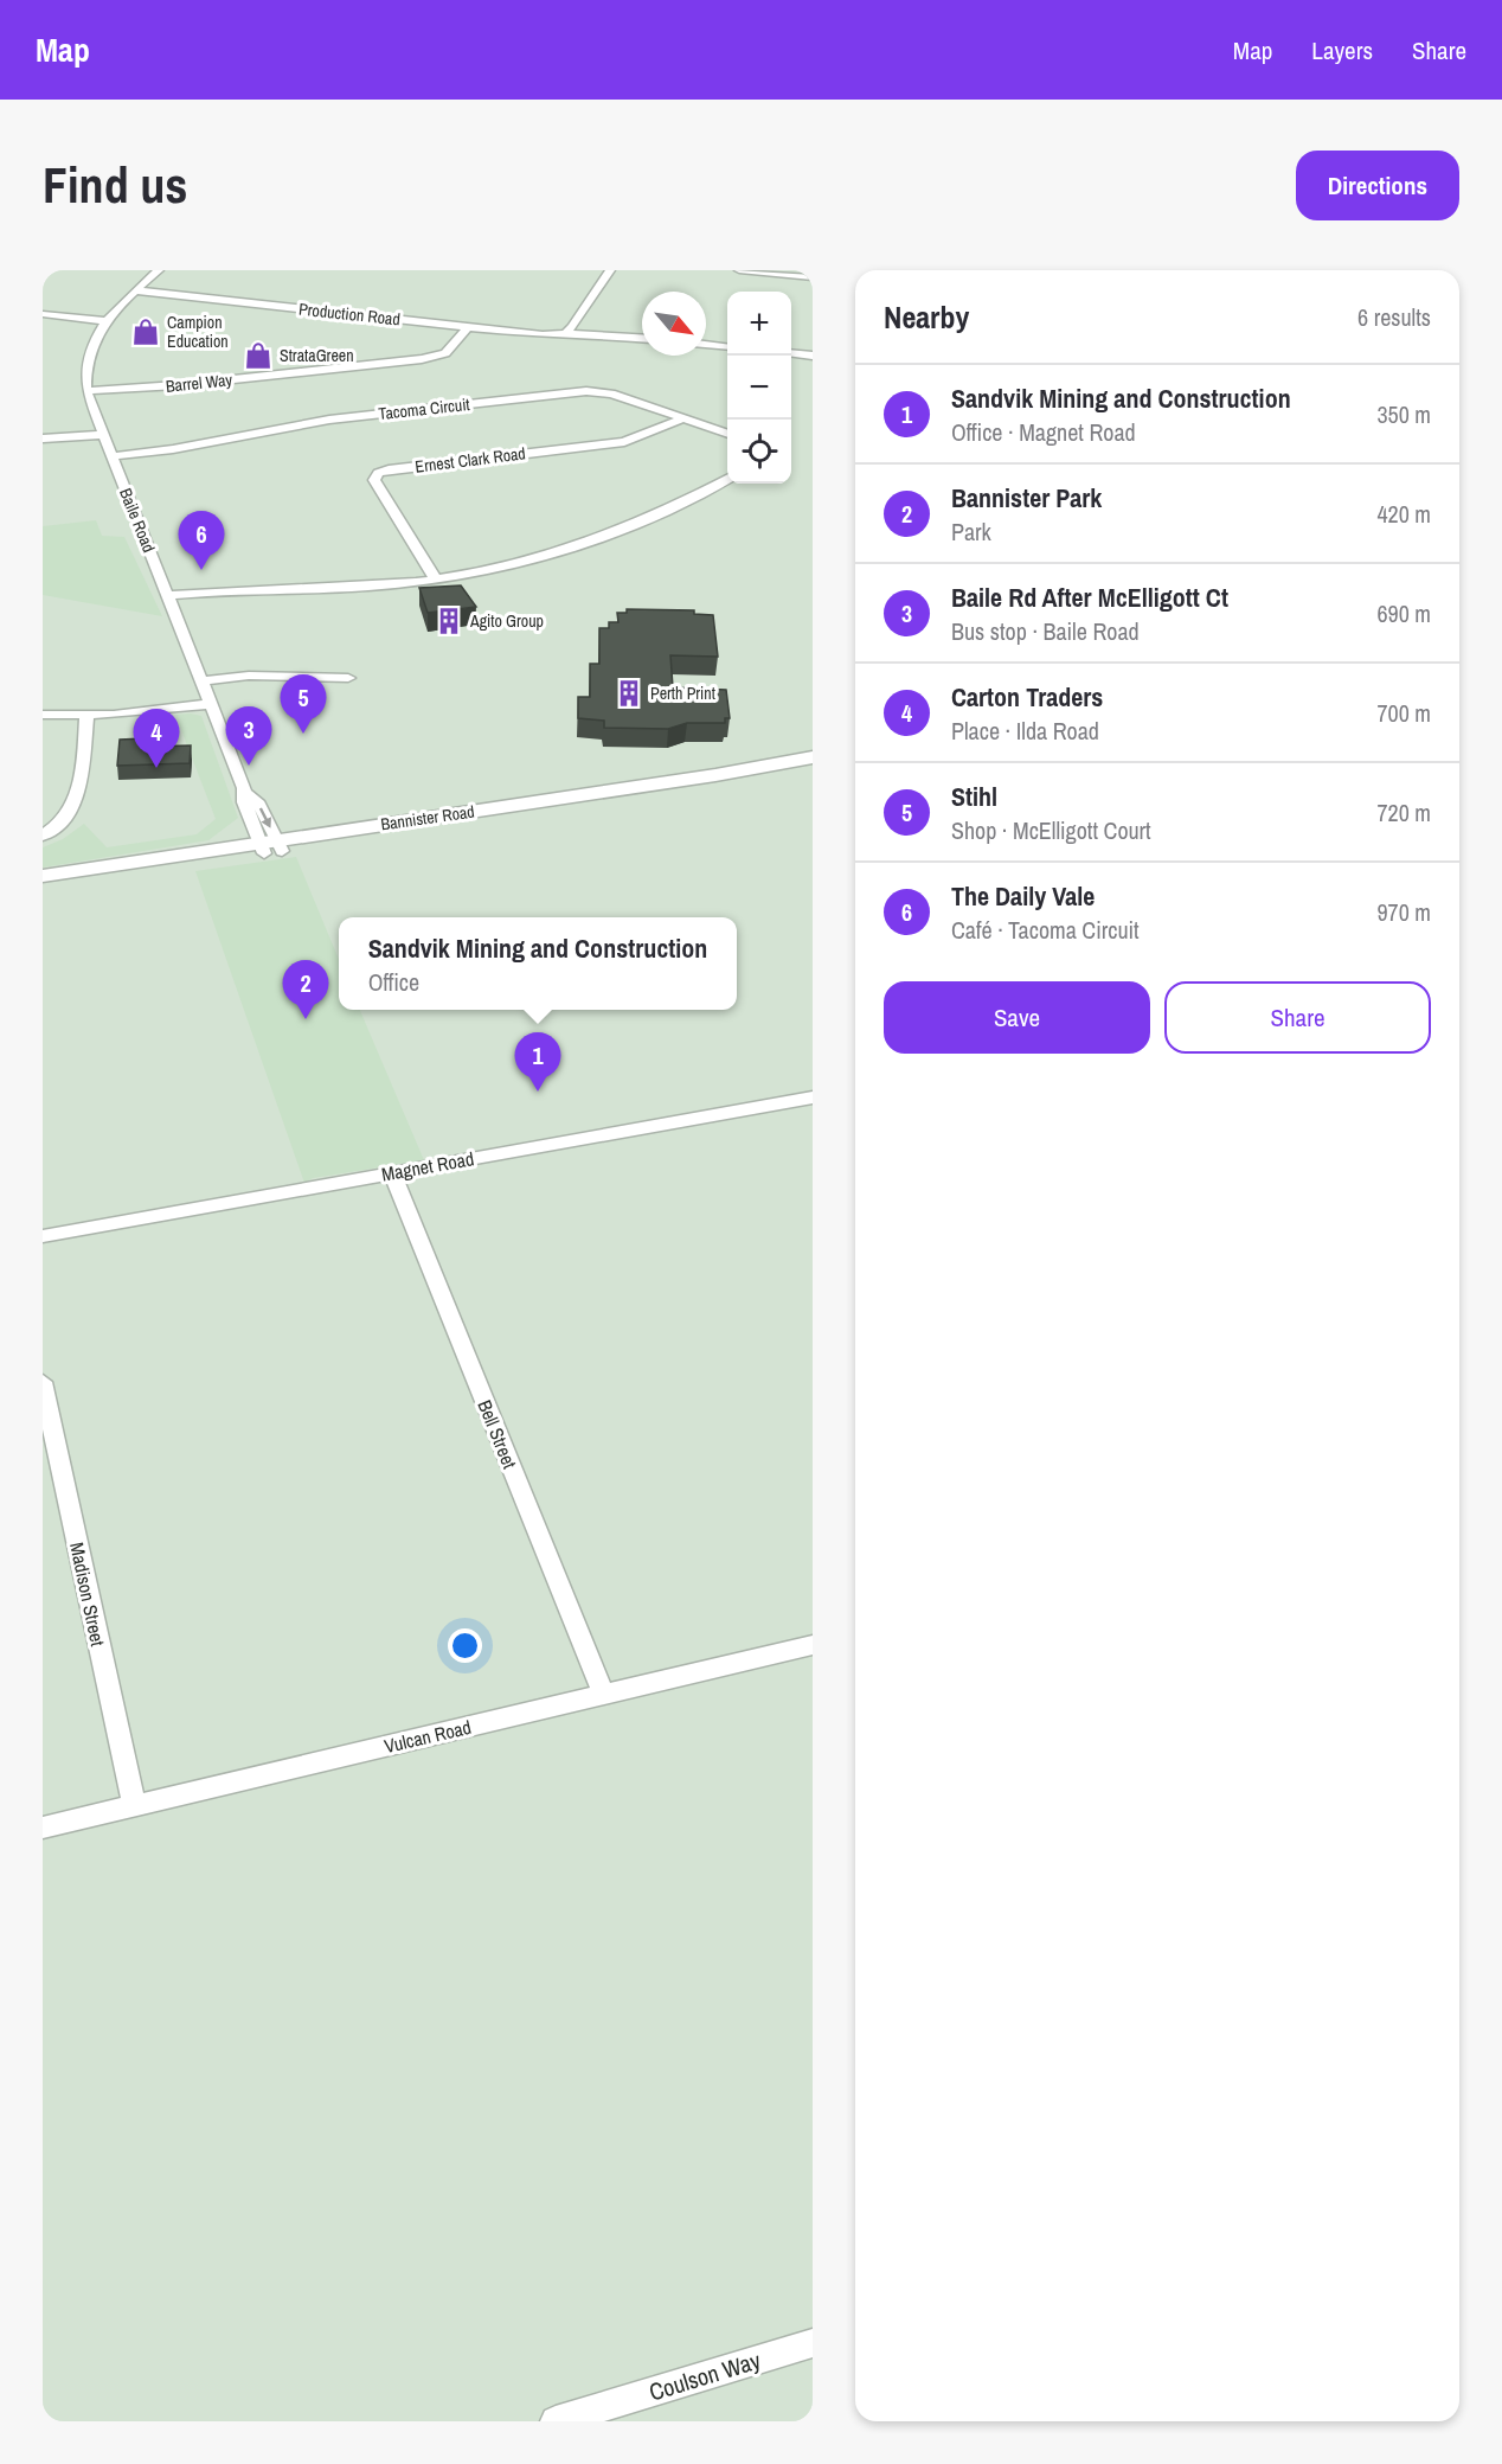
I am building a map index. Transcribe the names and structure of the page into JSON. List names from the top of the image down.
{
  "streets": {
    "main road": ["Bannister Road"],
    "street": [
      "Production Road",
      "Barrel Way",
      "Tacoma Circuit",
      "Ernest Clark Road",
      "Baile Road",
      "Magnet Road",
      "Bell Street",
      "Madison Street",
      "Vulcan Road",
      "Coulson Way"
    ]
  },
  "crossings": [
    ["Production Road", "Barrel Way"],
    ["Production Road", "Baile Road"],
    ["Barrel Way", "Baile Road"],
    ["Tacoma Circuit", "Ernest Clark Road"],
    ["Tacoma Circuit", "Baile Road"],
    ["Baile Road", "Bannister Road"],
    ["Magnet Road", "Bell Street"],
    ["Bell Street", "Vulcan Road"],
    ["Madison Street", "Vulcan Road"]
  ],
  "places": {
    "shop": ["Campion Education", "StrataGreen"],
    "building": ["Agito Group", "Perth Print"]
  },
  "north": "bottom right",
  "page": {
    "header": "Map",
    "nav": ["Map", "Layers", "Share"],
    "buttons": [
      "Directions",
      ["Save", "Share"]
    ],
    "title": "Find us",
    "heading": ["Nearby", "6 results"],
    "map_buttons": ["+", "−"],
    "list": [
      {
        "mark": "1",
        "name": "Sandvik Mining and Construction",
        "note": "Office · Magnet Road",
        "value": "350 m"
      },
      {
        "mark": "2",
        "name": "Bannister Park",
        "note": "Park",
        "value": "420 m"
      },
      {
        "mark": "3",
        "name": "Baile Rd After McElligott Ct",
        "note": "Bus stop · Baile Road",
        "value": "690 m"
      },
      {
        "mark": "4",
        "name": "Carton Traders",
        "note": "Place · Ilda Road",
        "value": "700 m"
      },
      {
        "mark": "5",
        "name": "Stihl",
        "note": "Shop · McElligott Court",
        "value": "720 m"
      },
      {
        "mark": "6",
        "name": "The Daily Vale",
        "note": "Café · Tacoma Circuit",
        "value": "970 m"
      }
    ],
    "pins": [
      "6",
      "5",
      "3",
      "4",
      "2",
      "1"
    ],
    "popup": ["Sandvik Mining and Construction", "Office"]
  }
}
